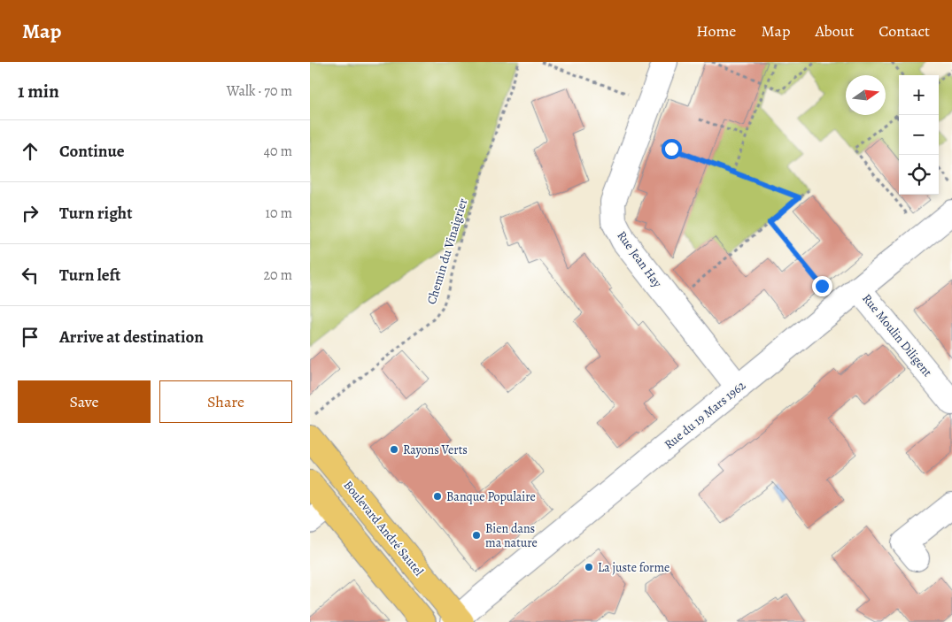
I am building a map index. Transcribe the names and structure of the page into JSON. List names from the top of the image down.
{
  "streets": {
    "main road": ["Boulevard André Sautel"],
    "street": ["Rue Jean Hay", "Rue Moulin Diligent", "Rue du 19 Mars 1962"],
    "path": ["Chemin du Vinaigrier"]
  },
  "crossings": [
    ["Rue Jean Hay", "Rue du 19 Mars 1962"],
    ["Rue Moulin Diligent", "Rue du 19 Mars 1962"],
    ["Rue du 19 Mars 1962", "Boulevard André Sautel"]
  ],
  "places": [
    "Rayons Verts",
    "Banque Populaire",
    "Bien dans ma nature",
    "La juste forme"
  ],
  "north": "right",
  "page": {
    "header": "Map",
    "nav": [
      "Home",
      "Map",
      "About",
      "Contact"
    ],
    "heading": ["1 min", "Walk · 70 m"],
    "map_buttons": ["+", "−"],
    "list": [
      ["Continue", "40 m"],
      ["Turn right", "10 m"],
      ["Turn left", "20 m"],
      "Arrive at destination"
    ],
    "buttons": ["Save", "Share"]
  }
}
